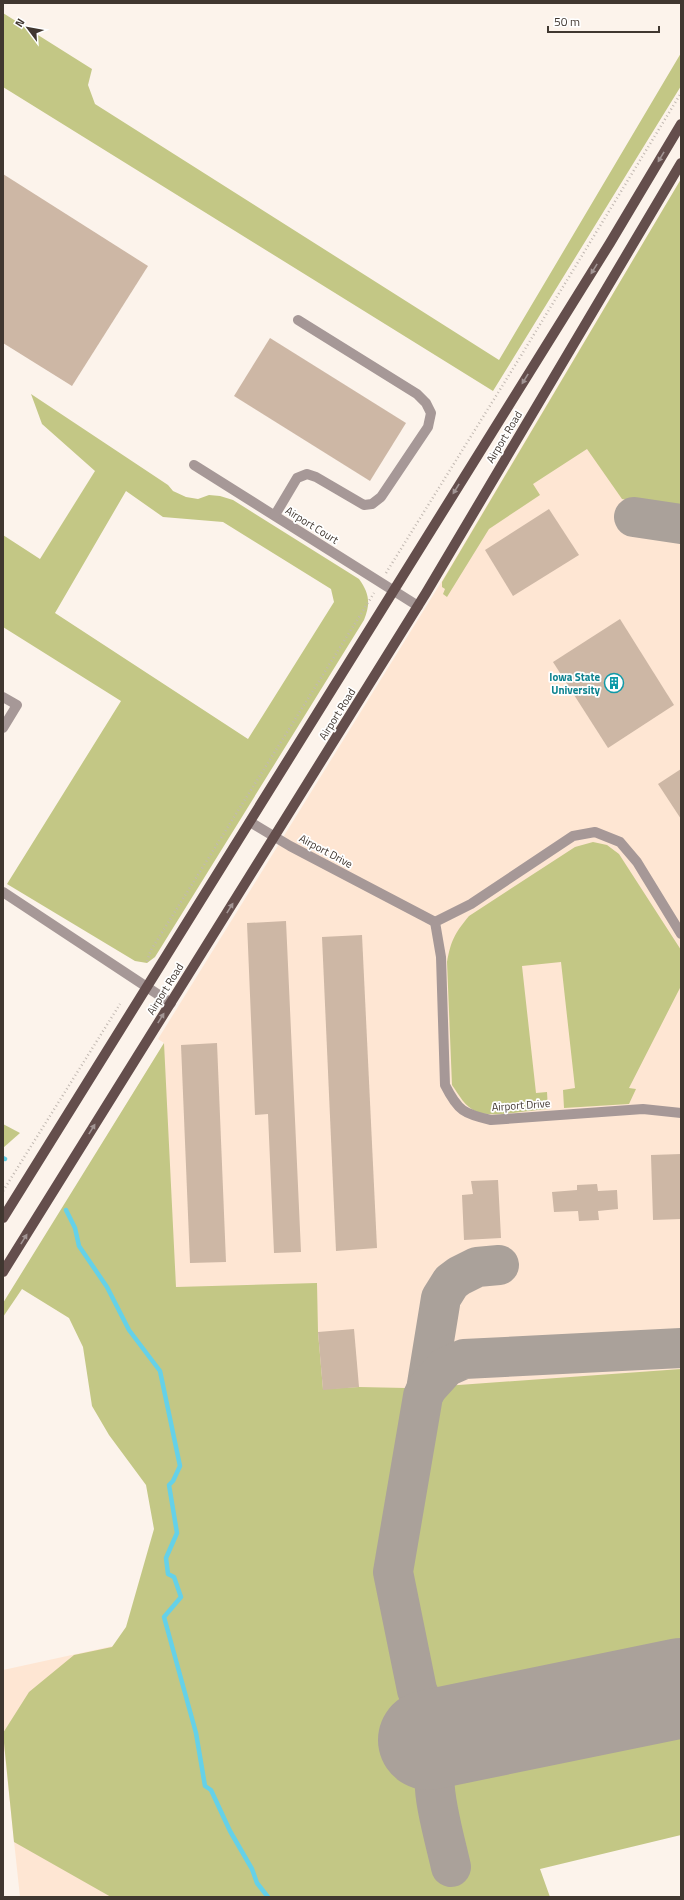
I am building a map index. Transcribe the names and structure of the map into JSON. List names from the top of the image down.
{
  "streets": {
    "main road": ["Airport Road"],
    "street": ["Airport Court", "Airport Drive"]
  },
  "crossings": [
    ["Airport Road", "Airport Court"],
    ["Airport Road", "Airport Drive"]
  ],
  "places": {
    "building": ["Iowa State University"]
  },
  "scale_bar": "50 m",
  "north": "top left"
}
